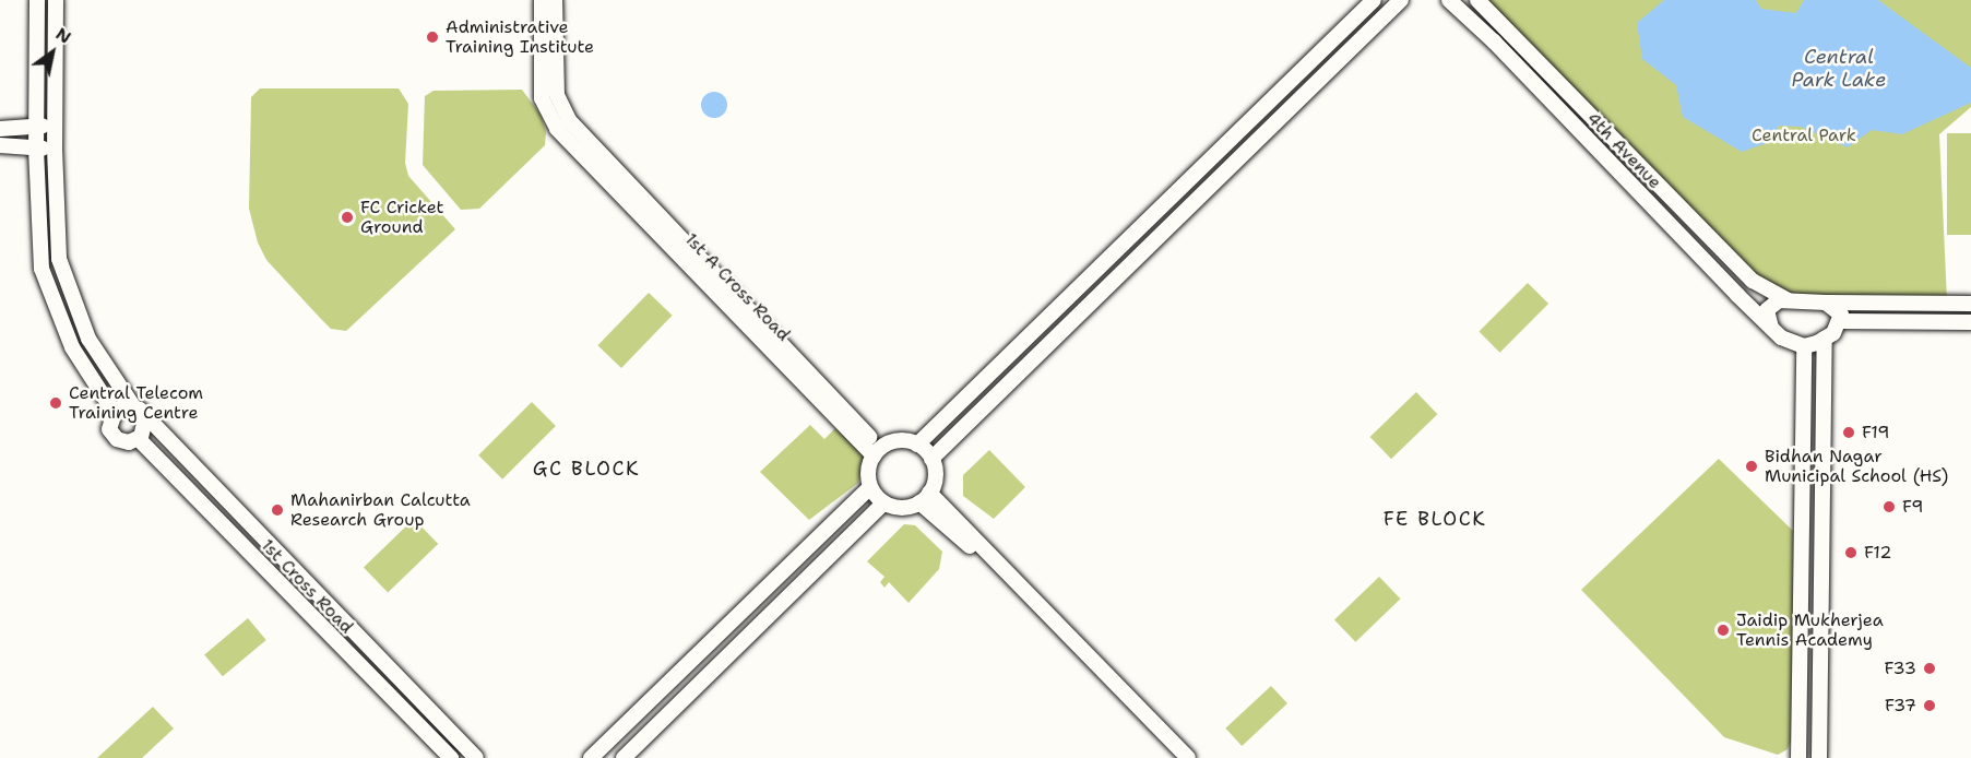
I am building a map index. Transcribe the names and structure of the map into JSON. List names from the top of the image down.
{
  "streets": {
    "street": ["4th Avenue", "1st A Cross Road", "1st Cross Road"]
  },
  "districts": ["GC BLOCK", "FE BLOCK"],
  "water": ["Central Park Lake"],
  "parks": ["Central Park"],
  "places": [
    "Administrative Training Institute",
    "FC Cricket Ground",
    "Central Telecom Training Centre",
    "F19",
    "Bidhan Nagar Municipal School (HS)",
    "F9",
    "Mahanirban Calcutta Research Group",
    "F12",
    "Jaidip Mukherjea Tennis Academy",
    "F33",
    "F37"
  ],
  "north": "top right"
}
